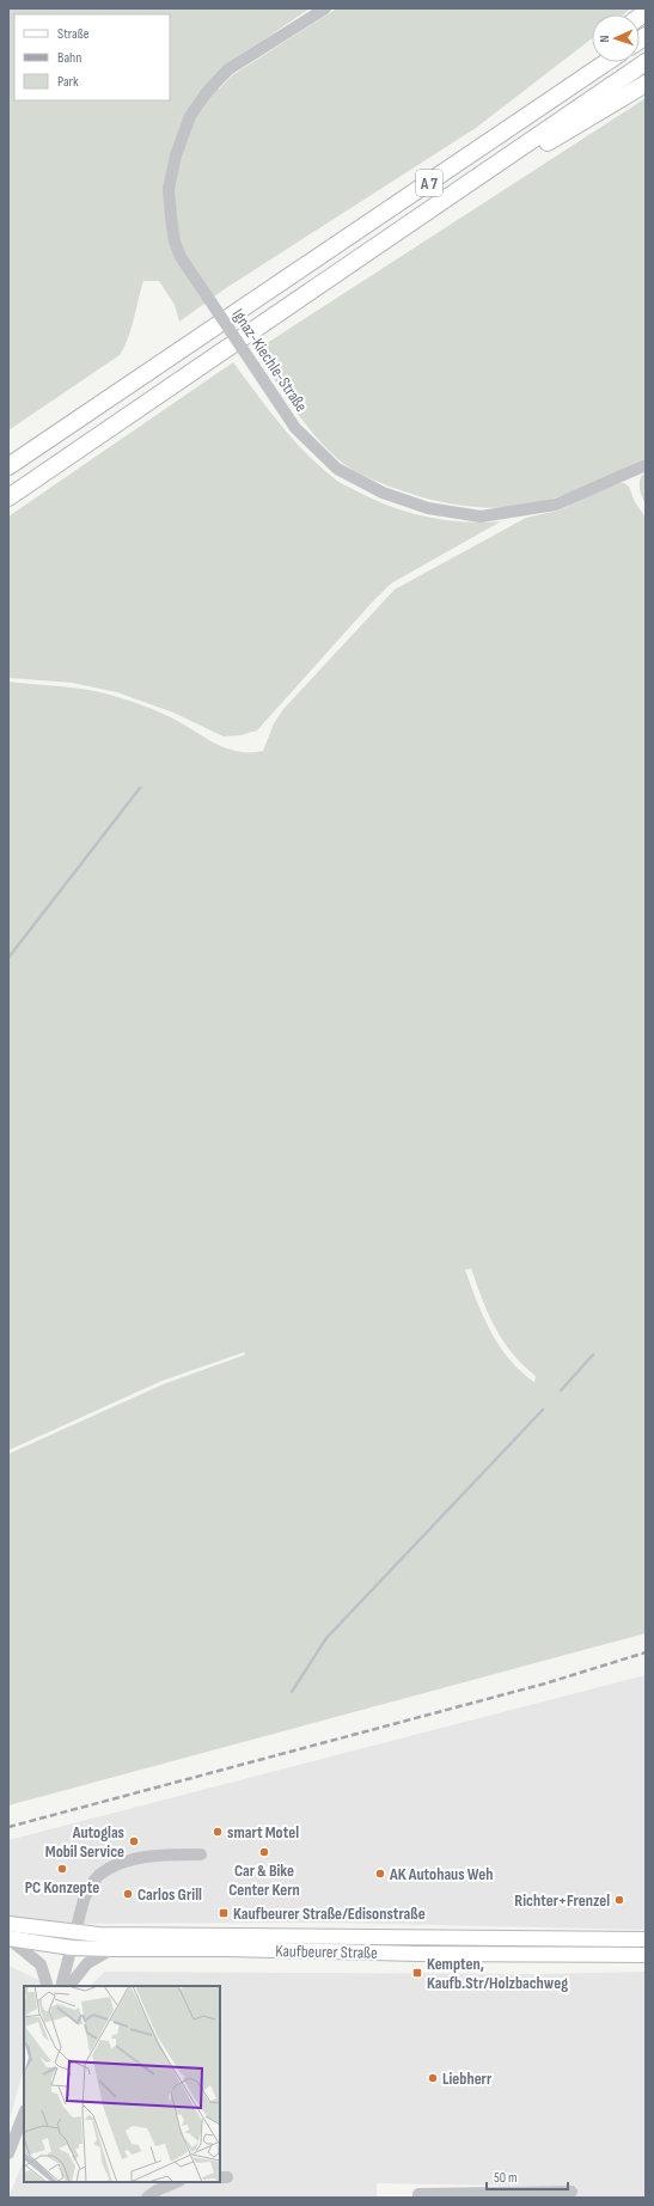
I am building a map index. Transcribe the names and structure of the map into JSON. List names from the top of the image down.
{
  "streets": {
    "highway": ["A 7"],
    "main road": ["Kaufbeurer Straße"],
    "street": ["Ignaz-Kiechle-Straße"]
  },
  "places": {
    "other": [
      "smart Motel",
      "Autoglas Mobil Service",
      "Car & Bike Center Kern",
      "PC Konzepte",
      "AK Autohaus Weh",
      "Carlos Grill",
      "Richter+Frenzel",
      "Liebherr"
    ],
    "transit": ["Kaufbeurer Straße/Edisonstraße", "Kempten, Kaufb.Str/Holzbachweg"]
  },
  "legend": ["Straße", "Bahn", "Park"],
  "scale_bar": "50 m",
  "north": "left"
}
